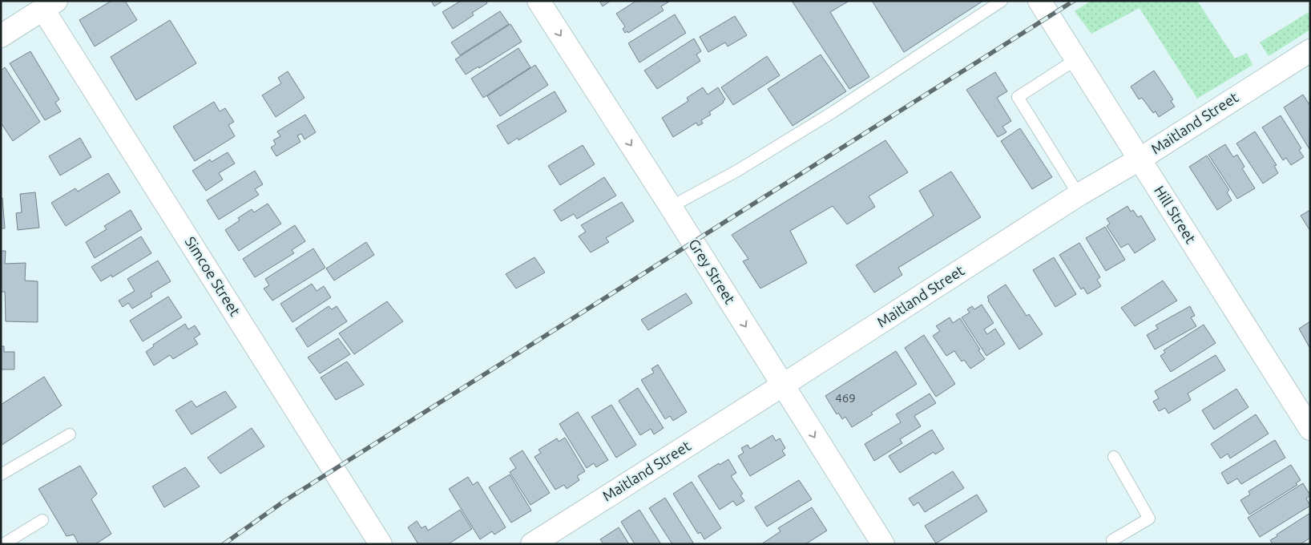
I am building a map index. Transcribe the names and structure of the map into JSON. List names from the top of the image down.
{
  "streets": {
    "street": [
      "Maitland Street",
      "Hill Street",
      "Grey Street",
      "Simcoe Street"
    ]
  },
  "crossings": [
    ["Maitland Street", "Hill Street"],
    ["Maitland Street", "Grey Street"]
  ],
  "one_way": ["Grey Street"],
  "house_numbers": ["469"]
}
